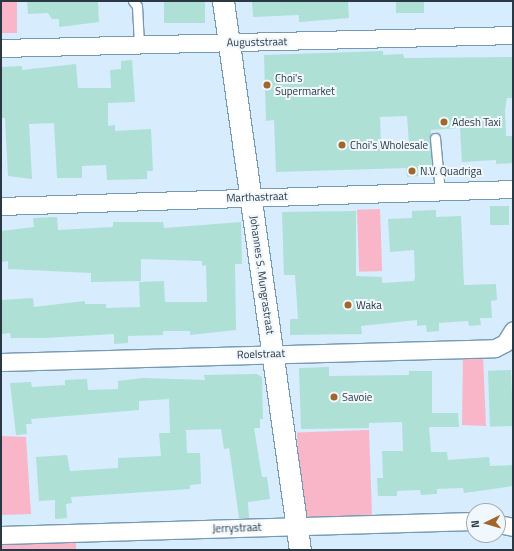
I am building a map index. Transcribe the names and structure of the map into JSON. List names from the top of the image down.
{
  "streets": {
    "street": [
      "Auguststraat",
      "Marthastraat",
      "Johannes S. Mungrastraat",
      "Roelstraat",
      "Jerrystraat"
    ]
  },
  "crossings": [
    ["Auguststraat", "Johannes S. Mungrastraat"],
    ["Marthastraat", "Johannes S. Mungrastraat"],
    ["Johannes S. Mungrastraat", "Roelstraat"],
    ["Johannes S. Mungrastraat", "Jerrystraat"]
  ],
  "places": [
    "Choi's Supermarket",
    "Adesh Taxi",
    "Choi's Wholesale",
    "N.V. Quadriga",
    "Waka",
    "Savoie"
  ],
  "north": "left"
}
